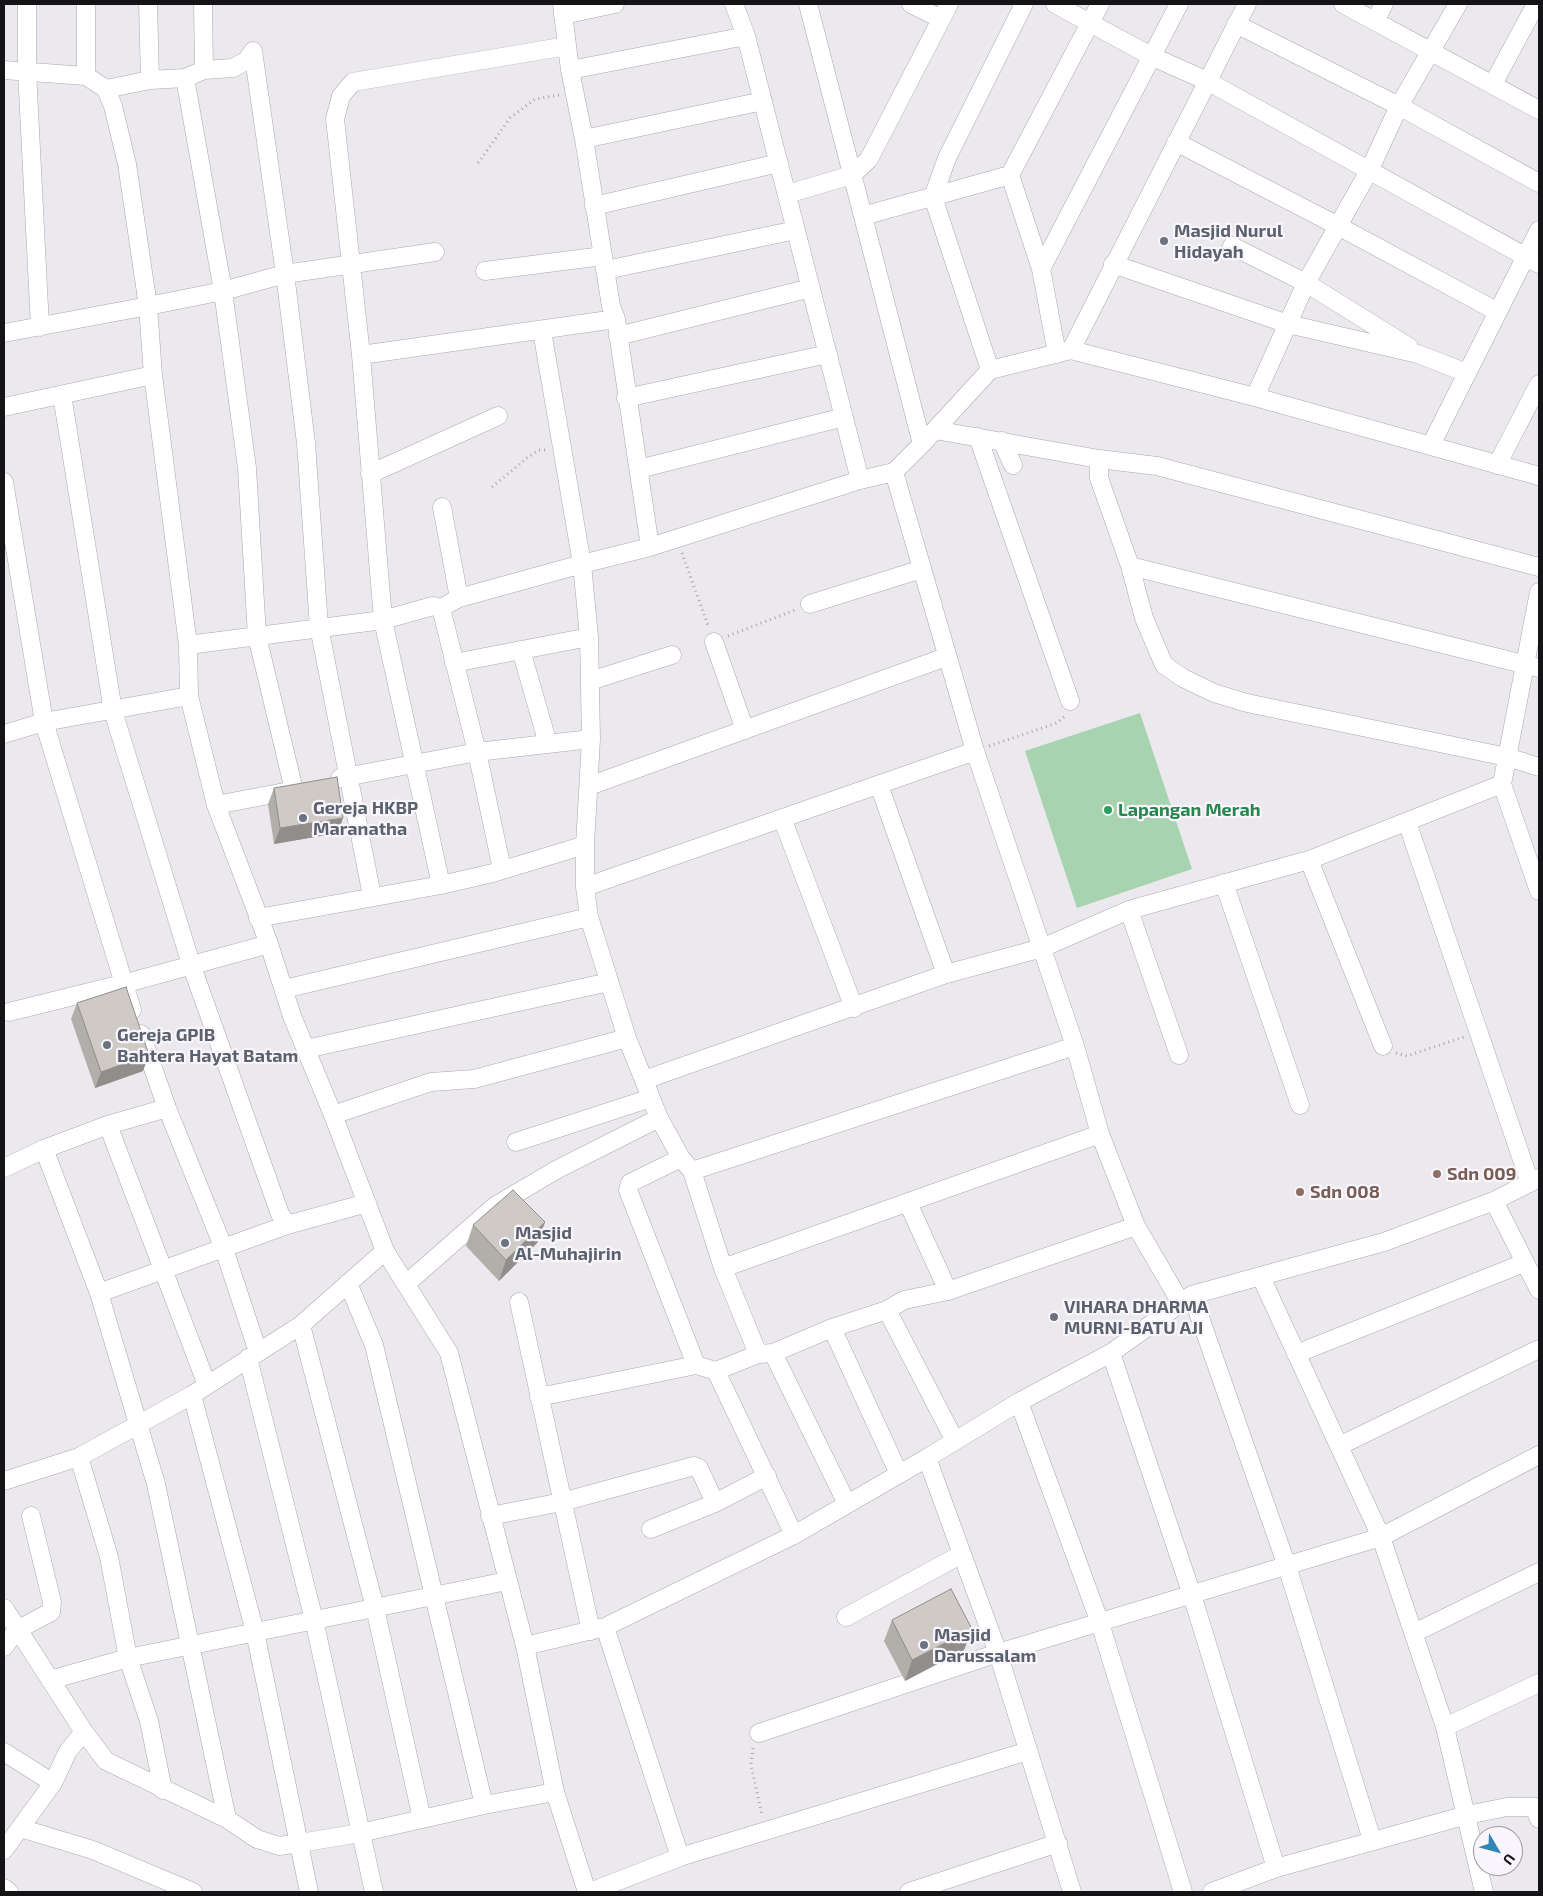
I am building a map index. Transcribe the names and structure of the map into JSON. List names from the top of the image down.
{
  "places": [
    "Masjid Nurul Hidayah",
    "Lapangan Merah",
    "Gereja HKBP Maranatha",
    "Gereja GPIB Bahtera Hayat Batam",
    "Sdn 009",
    "Sdn 008",
    "Masjid Al-Muhajirin",
    "VIHARA DHARMA MURNI-BATU AJI",
    "Masjid Darussalam"
  ],
  "north": "bottom right"
}
